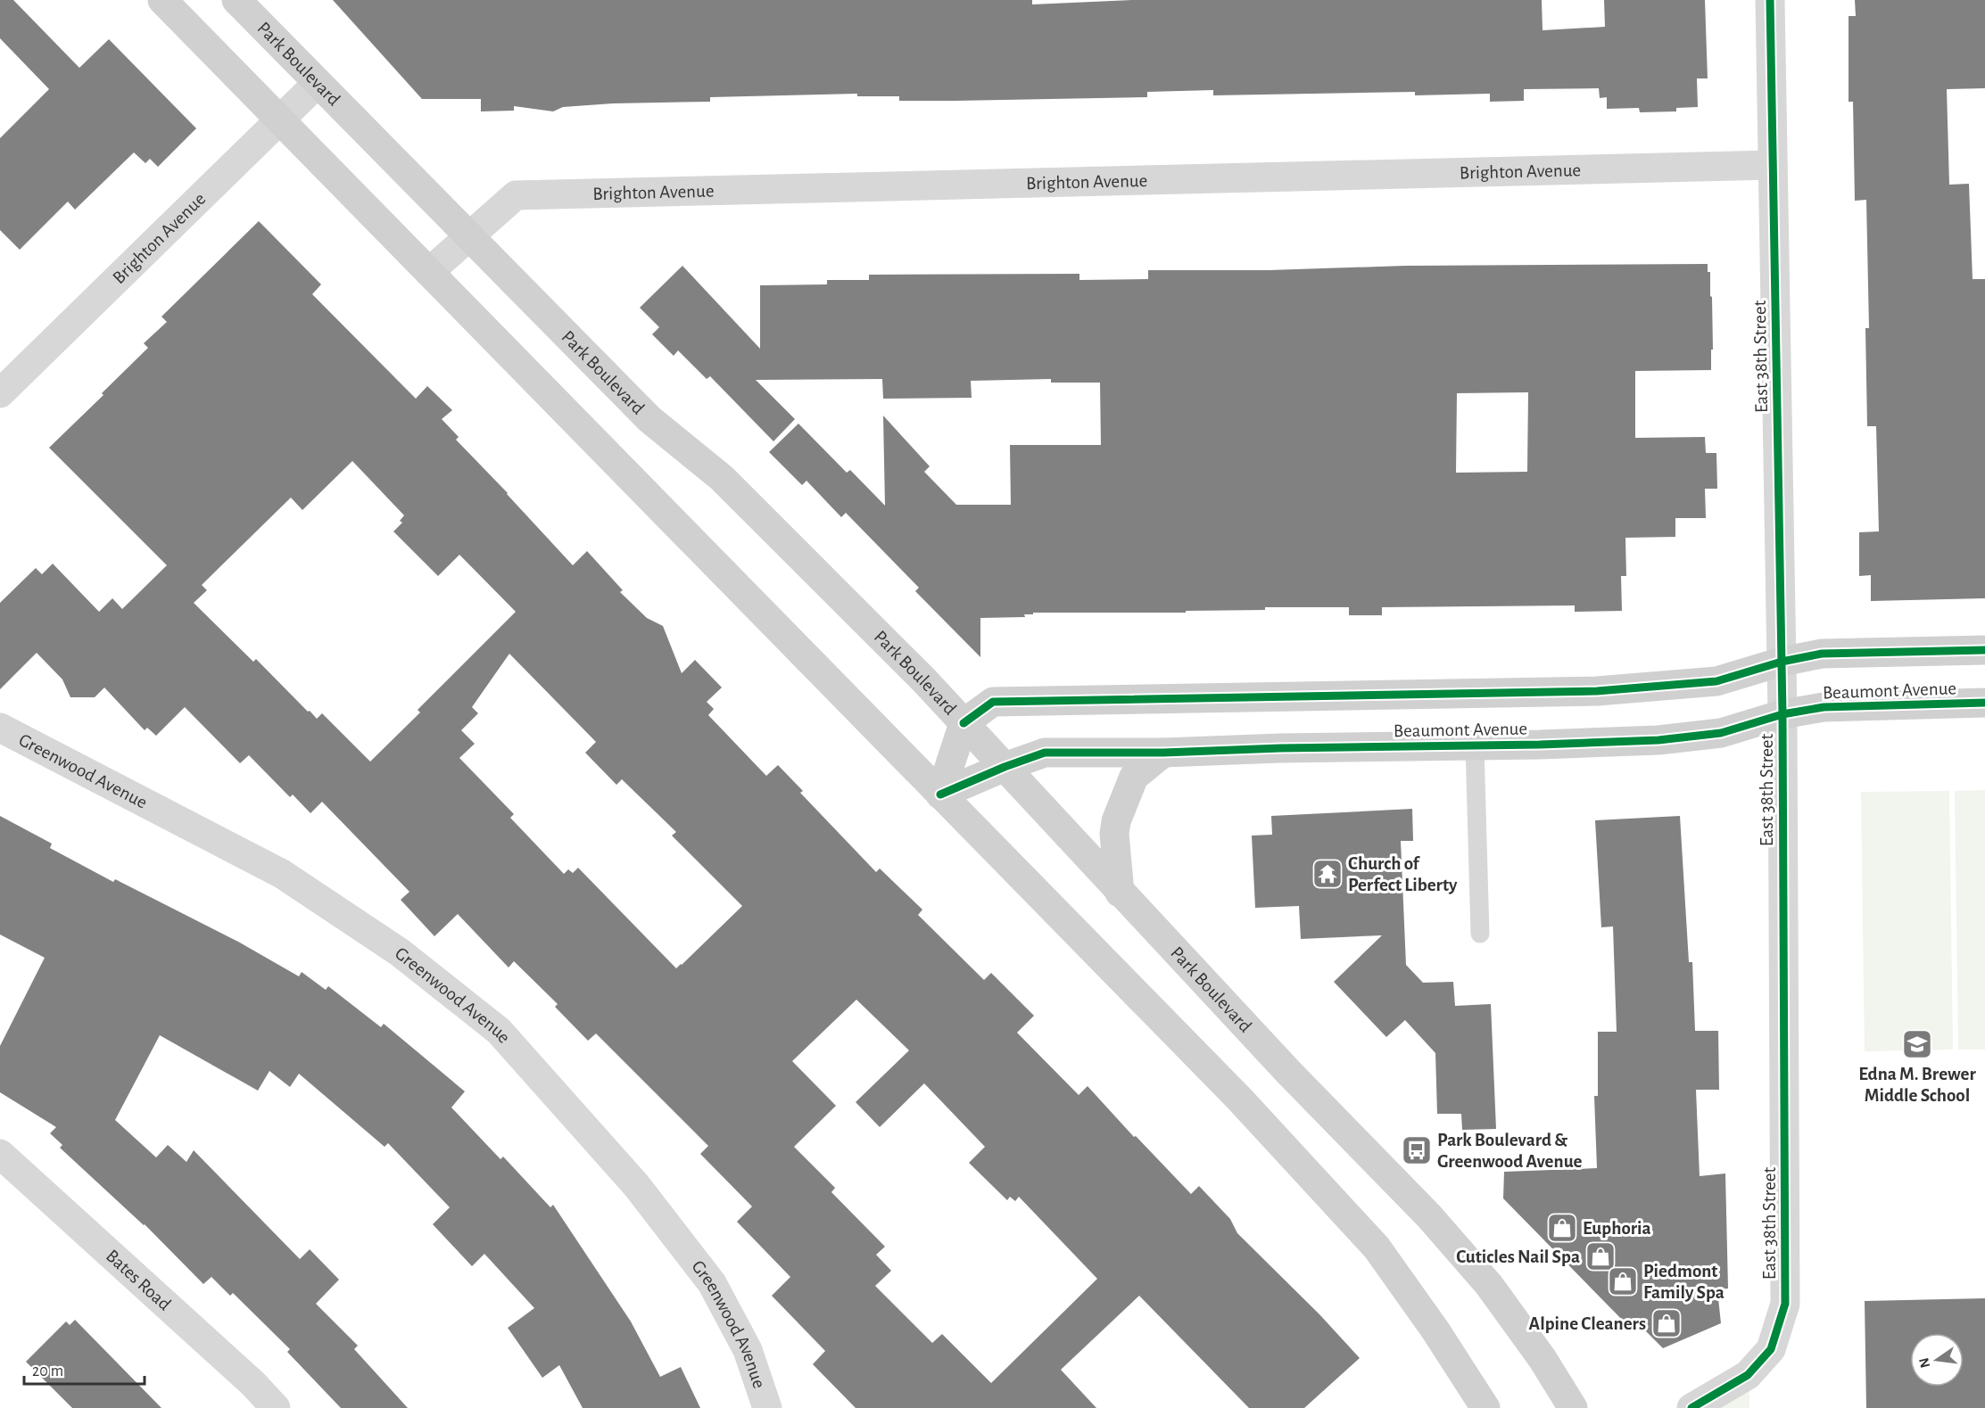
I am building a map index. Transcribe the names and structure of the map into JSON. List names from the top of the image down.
{
  "streets": {
    "main road": ["Park Boulevard", "Beaumont Avenue"],
    "street": [
      "Brighton Avenue",
      "East 38th Street",
      "Greenwood Avenue",
      "Bates Road"
    ]
  },
  "crossings": [
    ["Park Boulevard", "Brighton Avenue"],
    ["Park Boulevard", "Beaumont Avenue"],
    ["Brighton Avenue", "East 38th Street"],
    ["East 38th Street", "Beaumont Avenue"]
  ],
  "places": {
    "temple": ["Church of Perfect Liberty"],
    "school or university": ["Edna M. Brewer Middle School"],
    "bus stop": ["Park Boulevard & Greenwood Avenue"],
    "shop": [
      "Euphoria",
      "Cuticles Nail Spa",
      "Piedmont Family Spa",
      "Alpine Cleaners"
    ]
  },
  "scale_bar": "20 m",
  "north": "left"
}
